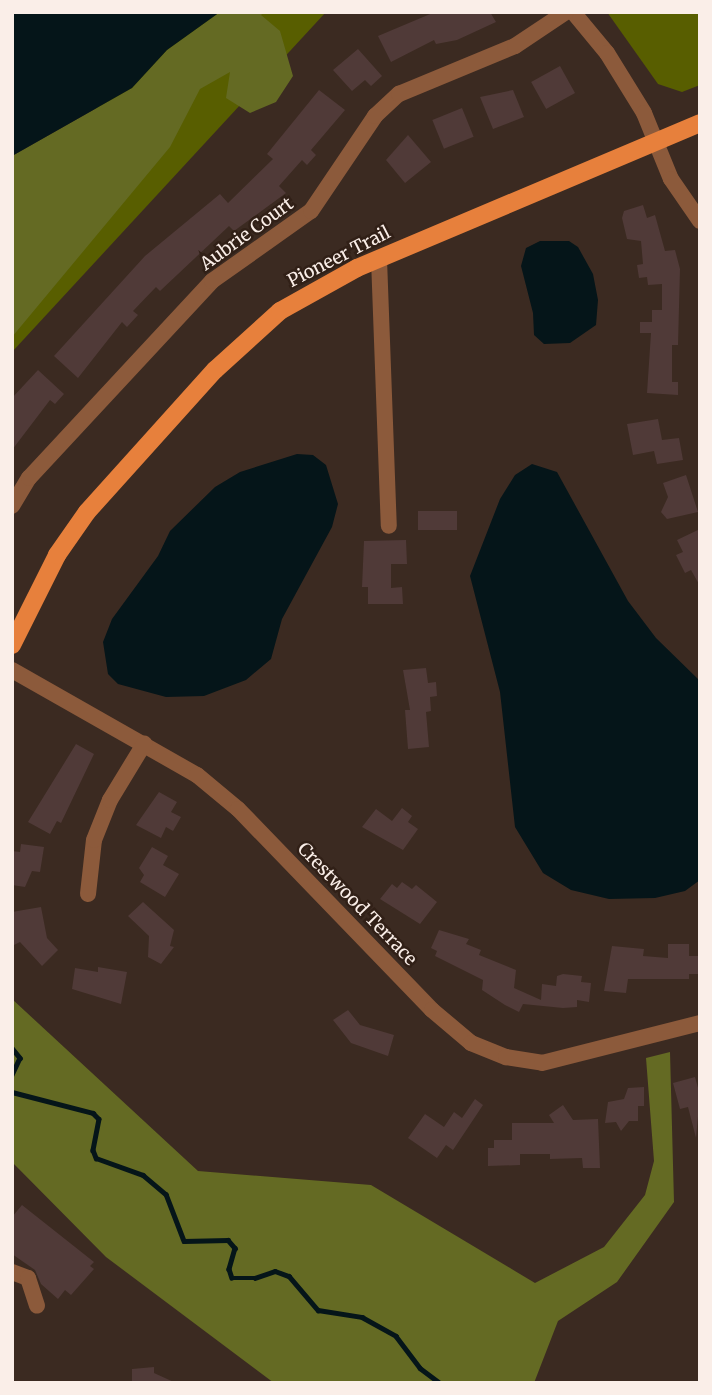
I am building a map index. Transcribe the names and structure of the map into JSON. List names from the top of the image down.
{
  "streets": {
    "main road": ["Pioneer Trail"],
    "street": ["Aubrie Court", "Crestwood Terrace"]
  }
}
